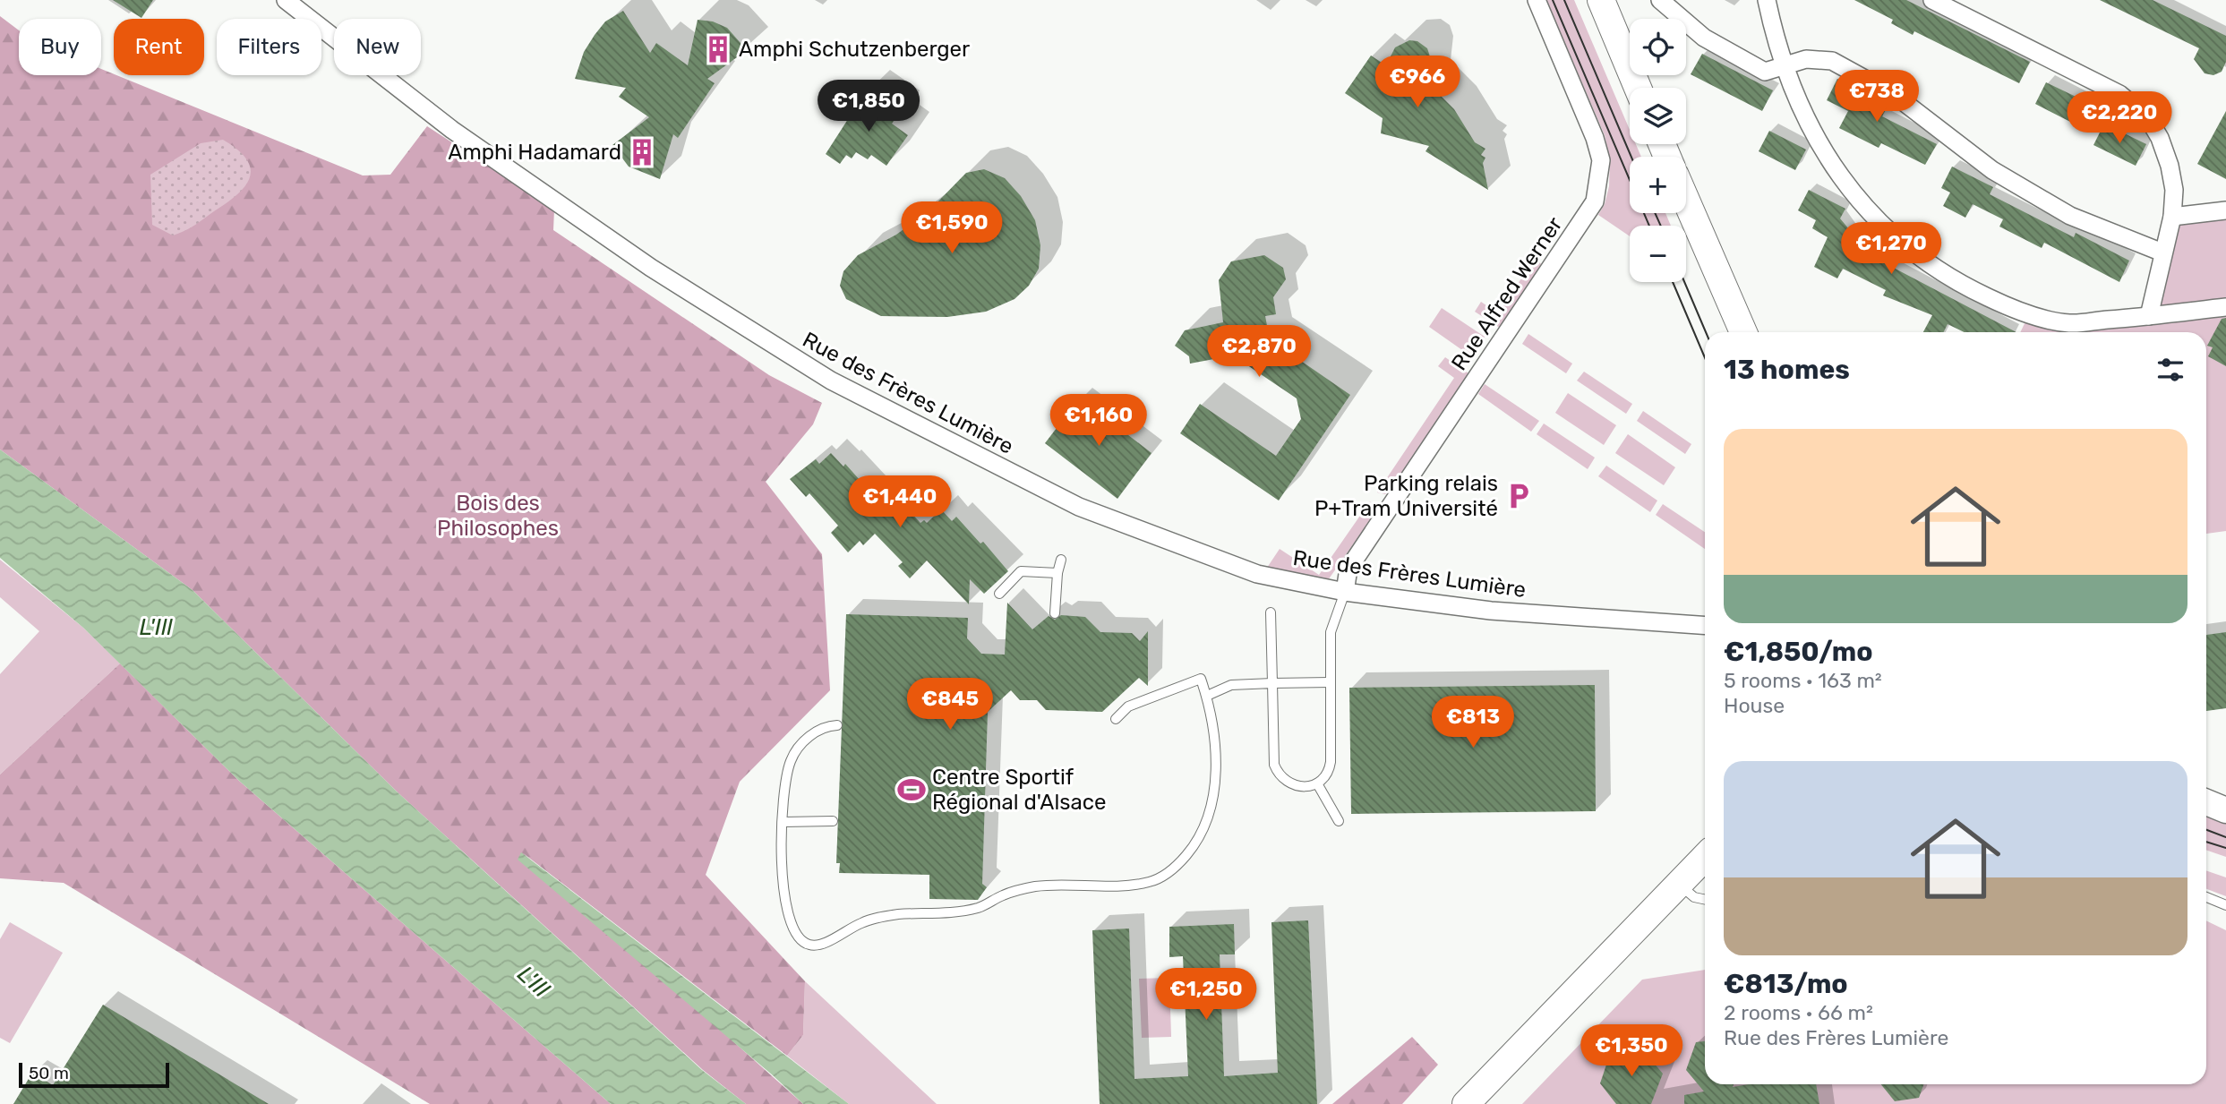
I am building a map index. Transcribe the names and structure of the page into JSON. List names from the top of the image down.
{
  "streets": {
    "street": ["Rue Alfred Werner", "Rue des Frères Lumière"]
  },
  "crossings": [
    ["Rue Alfred Werner", "Rue des Frères Lumière"]
  ],
  "water": ["L'Ill"],
  "parks": ["Bois des Philosophes"],
  "places": {
    "building": ["Amphi Schutzenberger", "Amphi Hadamard"],
    "parking": ["Parking relais P+Tram Université"],
    "sports": ["Centre Sportif Régional d'Alsace"]
  },
  "scale_bar": "50 m",
  "page": {
    "map_buttons": ["+", "−"],
    "chip": [
      "Buy",
      "Rent",
      "Filters",
      "New"
    ],
    "price": [
      "€966",
      "€738",
      "€1,850",
      "€2,220",
      "€1,590",
      "€1,270",
      "€2,870",
      "€1,160",
      "€1,440",
      "€845",
      "€813",
      "€1,250",
      "€1,350"
    ],
    "heading": "13 homes",
    "list": [
      {
        "name": "€1,850/mo",
        "note": "5 rooms · 163 m² · House"
      },
      {
        "name": "€813/mo",
        "note": "2 rooms · 66 m² · Rue des Frères Lumière"
      }
    ],
    "scale": "50 m"
  }
}
